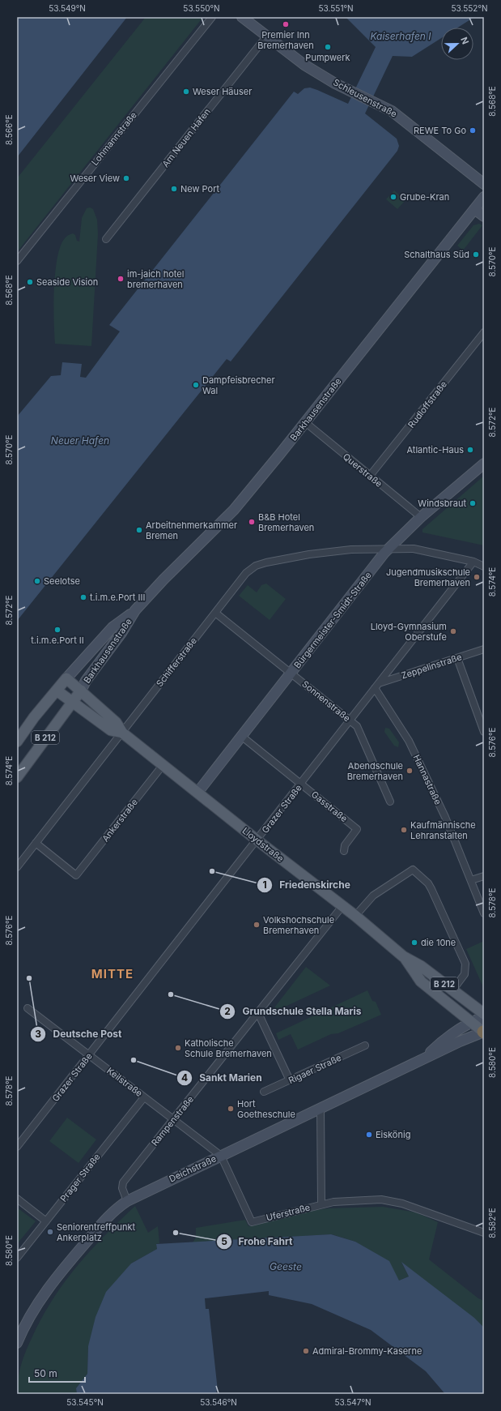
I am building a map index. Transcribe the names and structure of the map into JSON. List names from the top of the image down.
{
  "streets": {
    "main road": [
      "Schleusenstraße",
      "Barkhausenstraße",
      "Bürgermeister-Smidt-Straße",
      "B 212",
      "Lloydstraße",
      "Deichstraße"
    ],
    "street": [
      "Am Neuen Hafen",
      "Lohmannstraße",
      "Rudloffstraße",
      "Querstraße",
      "Schifferstraße",
      "Zeppelinstraße",
      "Sonnenstraße",
      "Hannastraße",
      "Gasstraße",
      "Grazer Straße",
      "Ankerstraße",
      "Rigaer Straße",
      "Keilstraße",
      "Rampenstraße",
      "Prager Straße",
      "Uferstraße"
    ]
  },
  "crossings": [
    ["Schleusenstraße", "Am Neuen Hafen"],
    ["Rudloffstraße", "Querstraße"],
    ["Barkhausenstraße", "Querstraße"],
    ["Barkhausenstraße", "B 212"],
    ["Barkhausenstraße", "Lloydstraße"],
    ["Querstraße", "Bürgermeister-Smidt-Straße"],
    ["Bürgermeister-Smidt-Straße", "Schifferstraße"],
    ["Bürgermeister-Smidt-Straße", "Sonnenstraße"],
    ["Bürgermeister-Smidt-Straße", "Gasstraße"],
    ["Bürgermeister-Smidt-Straße", "Lloydstraße"],
    ["Schifferstraße", "Sonnenstraße"],
    ["Schifferstraße", "Grazer Straße"],
    ["Schifferstraße", "Ankerstraße"],
    ["Schifferstraße", "Lloydstraße"],
    ["Zeppelinstraße", "Hannastraße"],
    ["Zeppelinstraße", "Grazer Straße"],
    ["Sonnenstraße", "Grazer Straße"],
    ["B 212", "Lloydstraße"],
    ["B 212", "Deichstraße"],
    ["Hannastraße", "Grazer Straße"],
    ["Gasstraße", "Grazer Straße"],
    ["Grazer Straße", "Lloydstraße"],
    ["Grazer Straße", "Keilstraße"],
    ["Ankerstraße", "Lloydstraße"],
    ["Lloydstraße", "Rampenstraße"],
    ["Lloydstraße", "Deichstraße"],
    ["Keilstraße", "Rampenstraße"],
    ["Keilstraße", "Deichstraße"],
    ["Keilstraße", "Prager Straße"],
    ["Keilstraße", "Uferstraße"],
    ["Rampenstraße", "Deichstraße"],
    ["Deichstraße", "Uferstraße"]
  ],
  "districts": ["MITTE"],
  "water": ["Kaiserhafen I", "Neuer Hafen", "Geeste"],
  "places": [
    "Premier Inn Bremerhaven",
    "Pumpwerk",
    "Weser Häuser",
    "REWE To Go",
    "Weser View",
    "New Port",
    "Grube-Kran",
    "Schalthaus Süd",
    "im-jaich hotel bremerhaven",
    "Seaside Vision",
    "Dampfeisbrecher Wal",
    "Atlantic-Haus",
    "Windsbraut",
    "B&B Hotel Bremerhaven",
    "Arbeitnehmerkammer Bremen",
    "Jugendmusikschule Bremerhaven",
    "Seelotse",
    "t.i.m.e.Port III",
    "t.i.m.e.Port II",
    "Lloyd-Gymnasium Oberstufe",
    "Abendschule Bremerhaven",
    "Kaufmännische Lehranstalten",
    "Friedenskirche",
    "Volkshochschule Bremerhaven",
    "die 10ne",
    "Deutsche Post",
    "Grundschule Stella Maris",
    "Katholische Schule Bremerhaven",
    "Sankt Marien",
    "Hort Goetheschule",
    "Eiskönig",
    "Seniorentreffpunkt Ankerplatz",
    "Frohe Fahrt",
    "Admiral-Brommy-Kaserne"
  ],
  "scale_bar": "50 m",
  "north": "right",
  "coordinates": [
    "53.549°N",
    "53.550°N",
    "53.551°N",
    "53.552°N",
    "8.568°E",
    "8.566°E",
    "8.570°E",
    "8.572°E",
    "8.574°E",
    "8.576°E",
    "8.578°E",
    "8.580°E",
    "8.582°E",
    "53.545°N",
    "53.546°N",
    "53.547°N"
  ]
}
